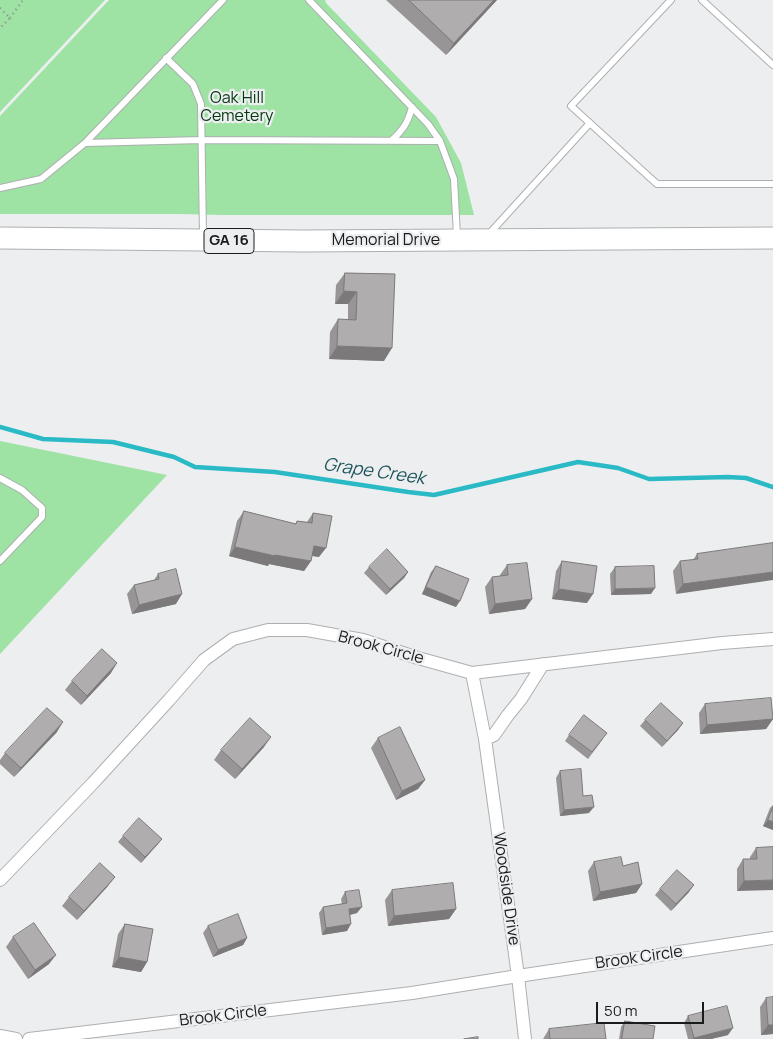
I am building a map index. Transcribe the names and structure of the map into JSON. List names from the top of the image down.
{
  "streets": {
    "main road": ["GA 16", "Memorial Drive"],
    "street": ["Brook Circle", "Woodside Drive"]
  },
  "crossings": [
    ["Brook Circle", "Woodside Drive"]
  ],
  "water": ["Grape Creek"],
  "parks": ["Oak Hill Cemetery"],
  "scale_bar": "50 m"
}
